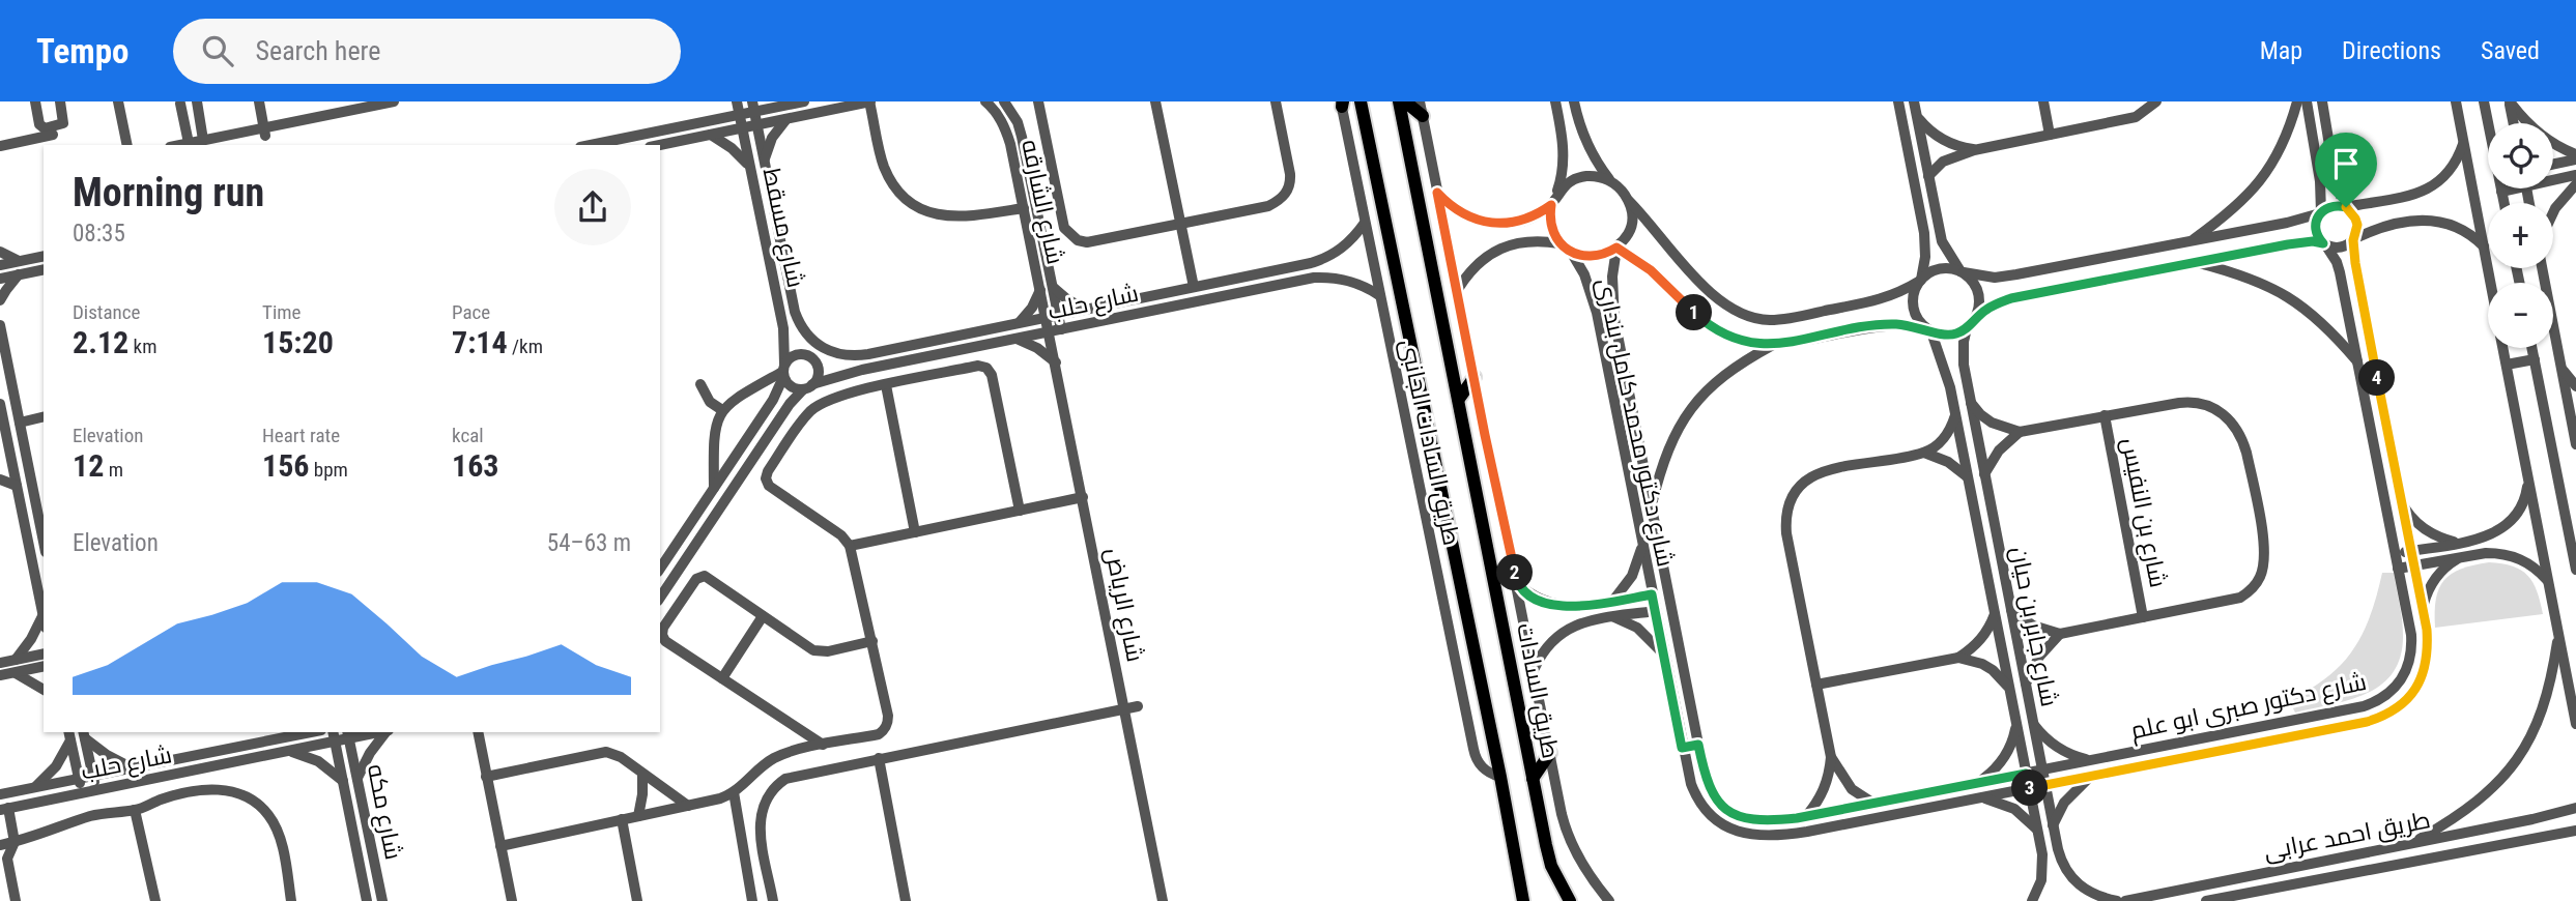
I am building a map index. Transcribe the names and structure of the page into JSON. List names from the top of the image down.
{
  "streets": {
    "main road": ["طريق السادات"],
    "street": [
      "شارع الشارقه",
      "شارع مسقط",
      "شارع حلب",
      "شارع دكتور محمد كامل بندارى",
      "طريق السادات الجانبى",
      "شارع بن النفيس",
      "شارع الرياض",
      "شارع جابر بن حيان",
      "شارع دكتور صبرى ابو علم",
      "شارع مكه",
      "طريق احمد عرابى"
    ]
  },
  "crossings": [
    ["شارع الشارقه", "شارع حلب"],
    ["شارع الشارقه", "شارع الرياض"],
    ["شارع مسقط", "شارع حلب"],
    ["شارع حلب", "طريق السادات الجانبى"],
    ["شارع حلب", "شارع الرياض"],
    ["شارع حلب", "شارع مكه"],
    ["شارع دكتور محمد كامل بندارى", "شارع جابر بن حيان"],
    ["شارع دكتور محمد كامل بندارى", "شارع دكتور صبرى ابو علم"],
    ["شارع جابر بن حيان", "شارع دكتور صبرى ابو علم"]
  ],
  "page": {
    "header": "Tempo",
    "search": "Search here",
    "nav": ["Map", "Directions", "Saved"],
    "map_buttons": ["+", "−"],
    "heading": ["Morning run", "08:35"],
    "stats": [
      ["Distance", "2.12 km"],
      ["Time", "15:20"],
      ["Pace", "7:14 /km"],
      ["Elevation", "12 m"],
      ["Heart rate", "156 bpm"],
      ["kcal", "163"]
    ],
    "pins": [
      "1",
      "4",
      "2",
      "3"
    ],
    "chart": ["Elevation", "54–63 m"]
  }
}
